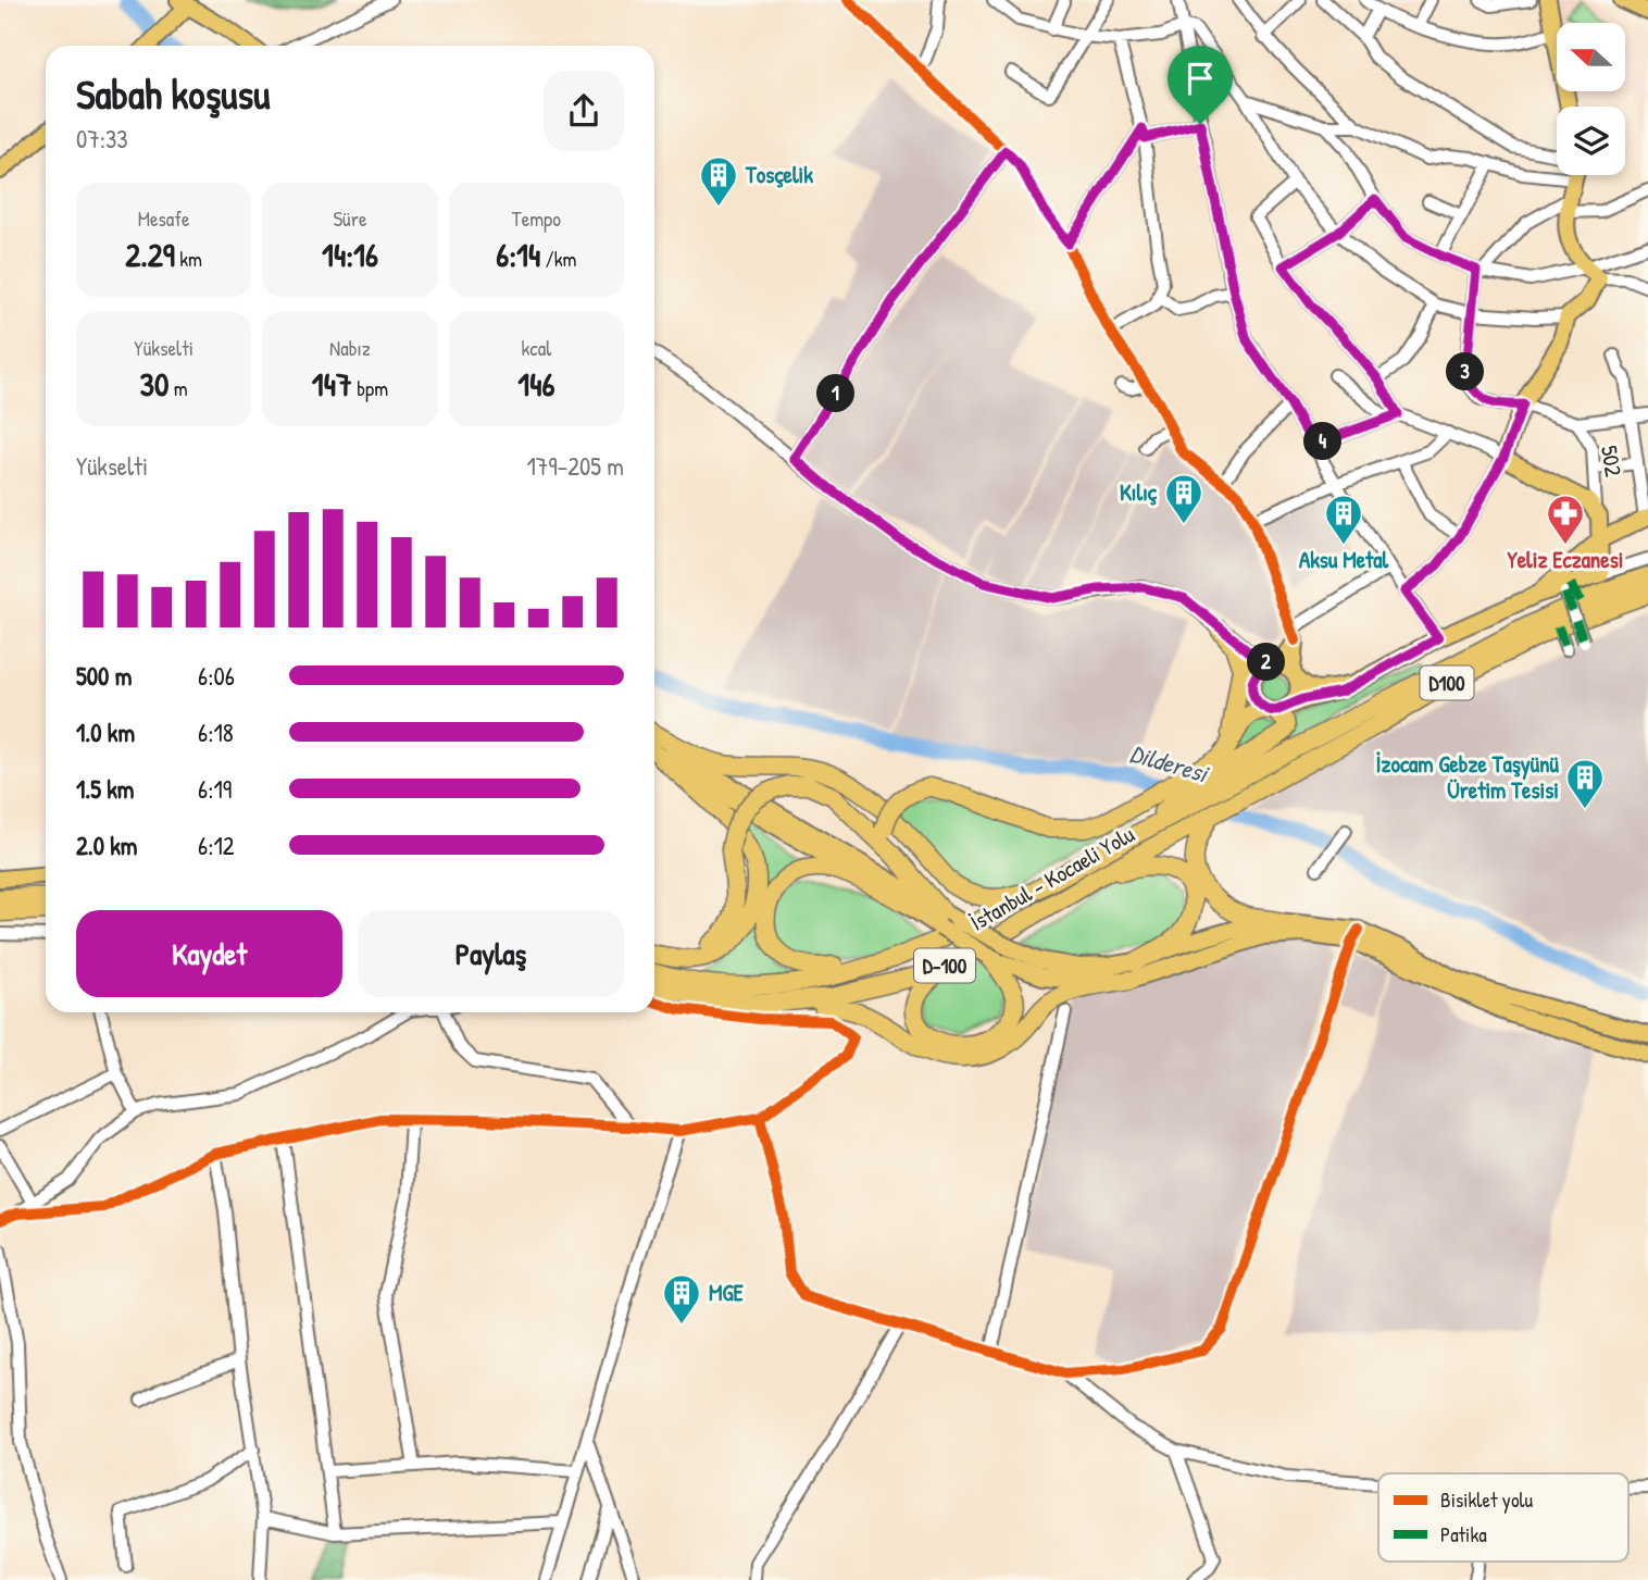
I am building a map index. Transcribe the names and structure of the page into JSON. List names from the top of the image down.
{
  "streets": {
    "highway": ["D100", "İstanbul - Kocaeli Yolu", "D-100"],
    "street": ["502"]
  },
  "crossings": [
    ["D100", "İstanbul - Kocaeli Yolu"]
  ],
  "water": ["Dilderesi"],
  "places": {
    "building": [
      "Tosçelik",
      "Kılıç",
      "Aksu Metal",
      "İzocam Gebze Taşyünü Üretim Tesisi",
      "MGE"
    ],
    "pharmacy": ["Yeliz Eczanesi"]
  },
  "legend": ["Bisiklet yolu", "Patika"],
  "north": "left",
  "page": {
    "heading": ["Sabah koşusu", "07:33"],
    "stats": [
      ["Mesafe", "2.29 km"],
      ["Süre", "14:16"],
      ["Tempo", "6:14 /km"],
      ["Yükselti", "30 m"],
      ["Nabız", "147 bpm"],
      ["kcal", "146"]
    ],
    "pins": [
      "3",
      "1",
      "4",
      "2"
    ],
    "chart": ["Yükselti", "179–205 m"],
    "list": [
      {
        "name": "500 m",
        "note": "6:06"
      },
      {
        "name": "1.0 km",
        "note": "6:18"
      },
      {
        "name": "1.5 km",
        "note": "6:19"
      },
      {
        "name": "2.0 km",
        "note": "6:12"
      }
    ],
    "buttons": ["Kaydet", "Paylaş"]
  }
}
